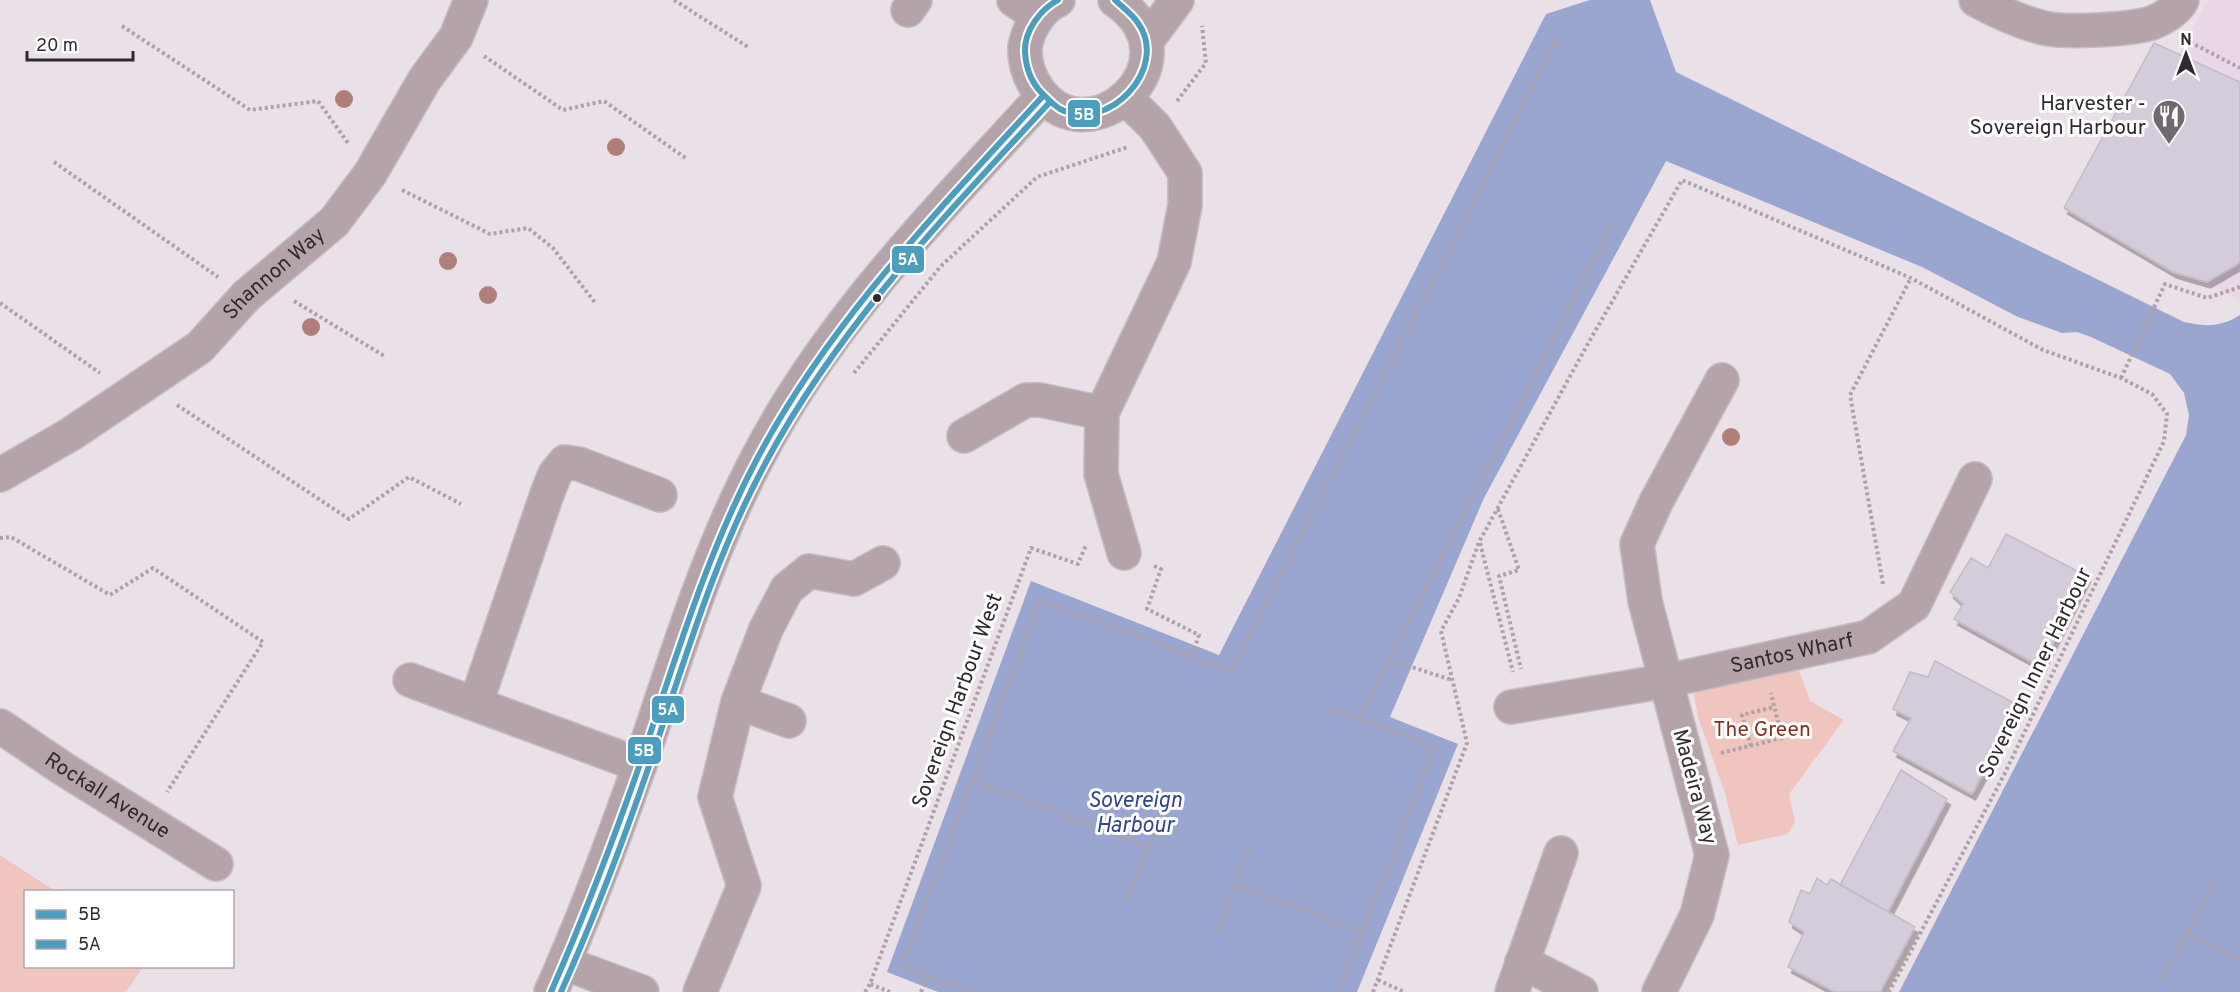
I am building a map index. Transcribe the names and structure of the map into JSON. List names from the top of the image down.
{
  "streets": {
    "street": [
      "Shannon Way",
      "Santos Wharf",
      "Madeira Way",
      "Rockall Avenue"
    ],
    "path": ["Sovereign Inner Harbour", "Sovereign Harbour West"]
  },
  "crossings": [
    ["Santos Wharf", "Madeira Way"]
  ],
  "water": ["Sovereign Harbour"],
  "parks": ["The Green"],
  "places": {
    "restaurant": ["Harvester - Sovereign Harbour"]
  },
  "lines": ["transit line 5B", "transit line 5A"],
  "legend": ["5B", "5A"],
  "scale_bar": "20 m",
  "north": "top"
}
